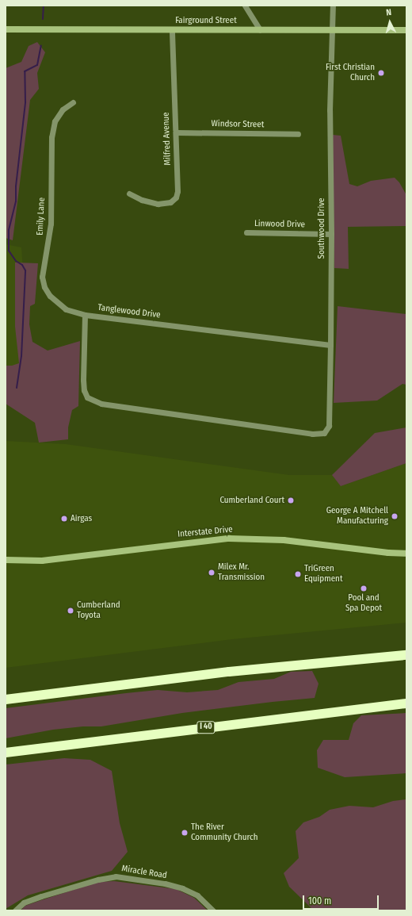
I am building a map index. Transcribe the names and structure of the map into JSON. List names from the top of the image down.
{
  "streets": {
    "highway": ["I 40"],
    "street": [
      "Fairground Street",
      "Windsor Street",
      "Milfred Avenue",
      "Emily Lane",
      "Linwood Drive",
      "Southwood Drive",
      "Tanglewood Drive",
      "Interstate Drive",
      "Miracle Road"
    ]
  },
  "crossings": [
    ["Fairground Street", "Milfred Avenue"],
    ["Fairground Street", "Southwood Drive"],
    ["Windsor Street", "Milfred Avenue"],
    ["Emily Lane", "Tanglewood Drive"],
    ["Linwood Drive", "Southwood Drive"],
    ["Southwood Drive", "Tanglewood Drive"]
  ],
  "places": [
    "First Christian Church",
    "Cumberland Court",
    "George A Mitchell Manufacturing",
    "Airgas",
    "Milex Mr. Transmission",
    "TriGreen Equipment",
    "Pool and Spa Depot",
    "Cumberland Toyota",
    "The River Community Church"
  ],
  "scale_bar": "100 m",
  "north": "top"
}
